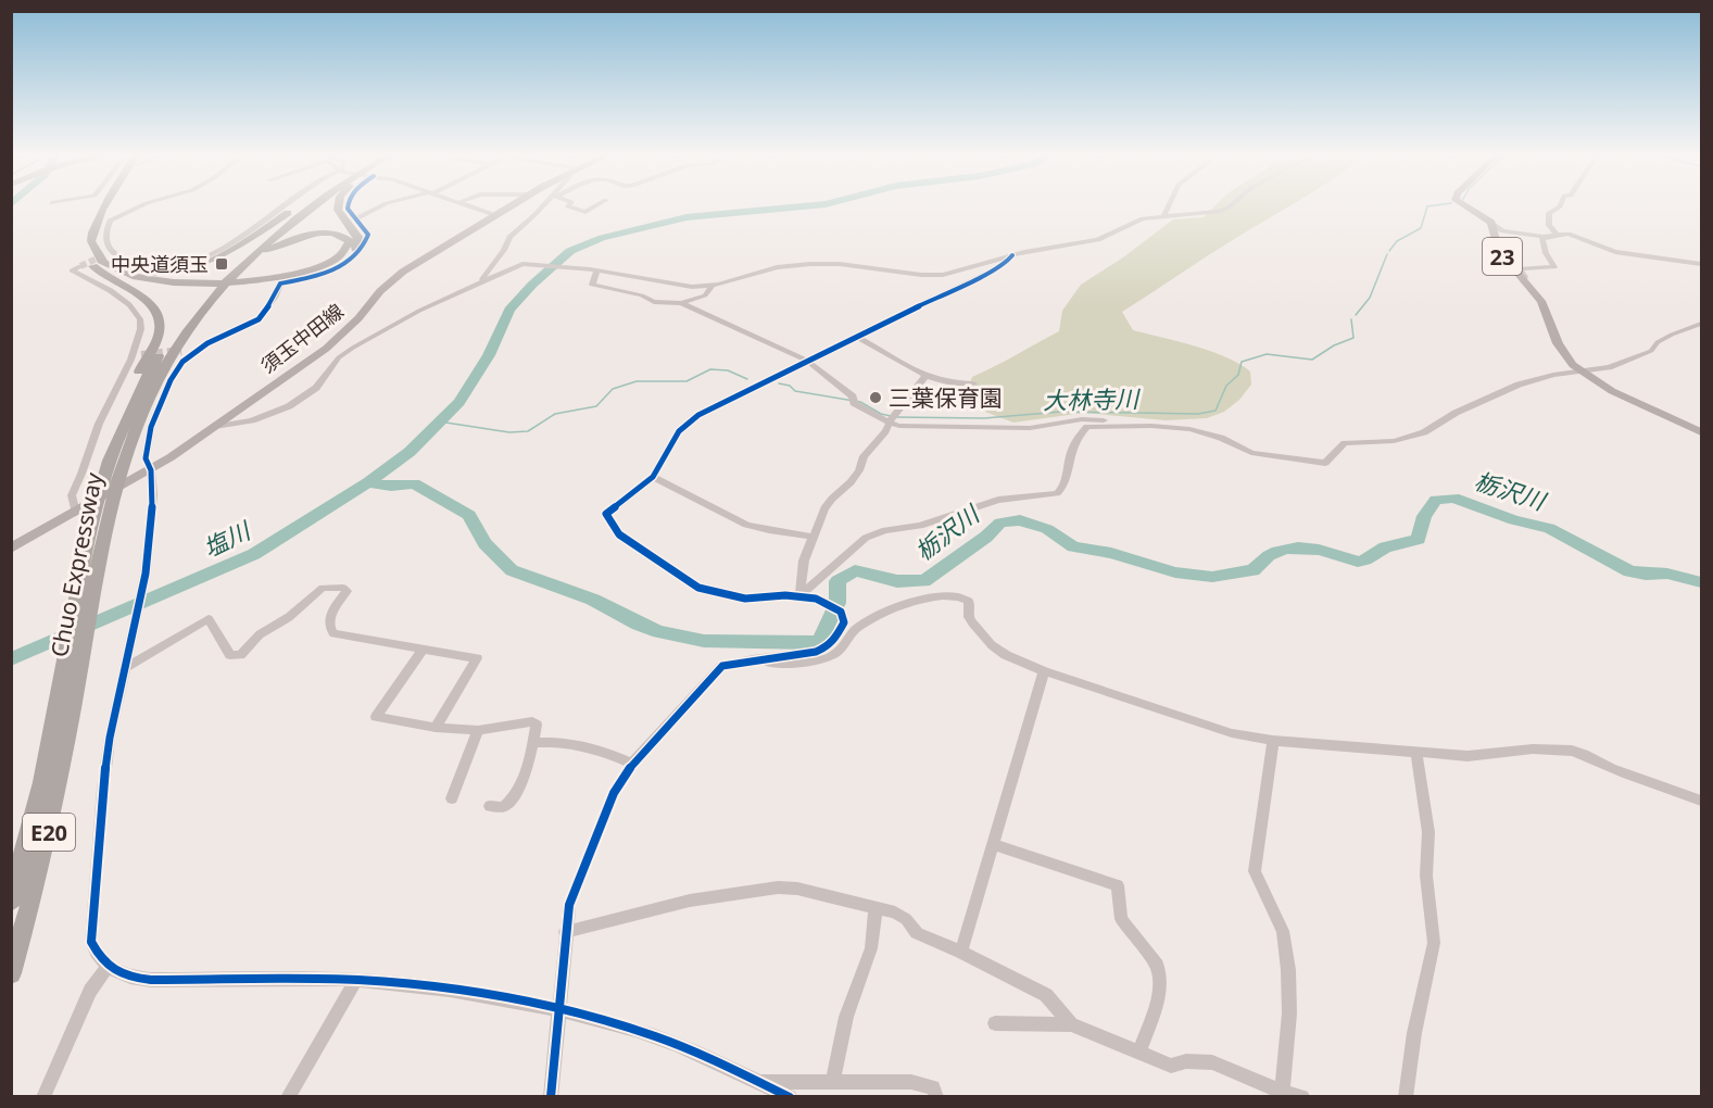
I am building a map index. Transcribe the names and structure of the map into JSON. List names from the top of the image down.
{
  "streets": {
    "highway": ["Chuo Expressway", "E20"],
    "main road": ["23", "須玉中田線"]
  },
  "water": ["大林寺川", "栃沢川", "塩川"],
  "places": {
    "transit": ["中央道須玉"],
    "other": ["三葉保育園"]
  }
}
